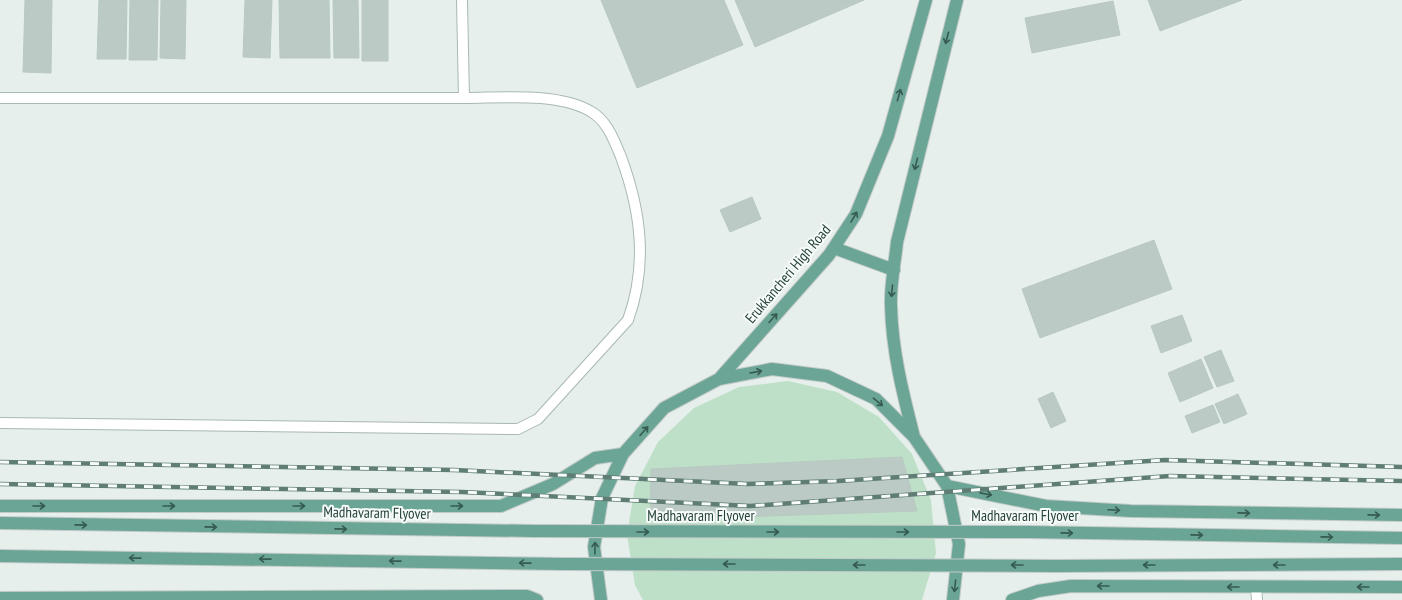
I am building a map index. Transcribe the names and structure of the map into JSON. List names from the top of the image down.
{
  "streets": {
    "main road": ["Erukkancheri High Road", "Madhavaram Flyover"]
  }
}
